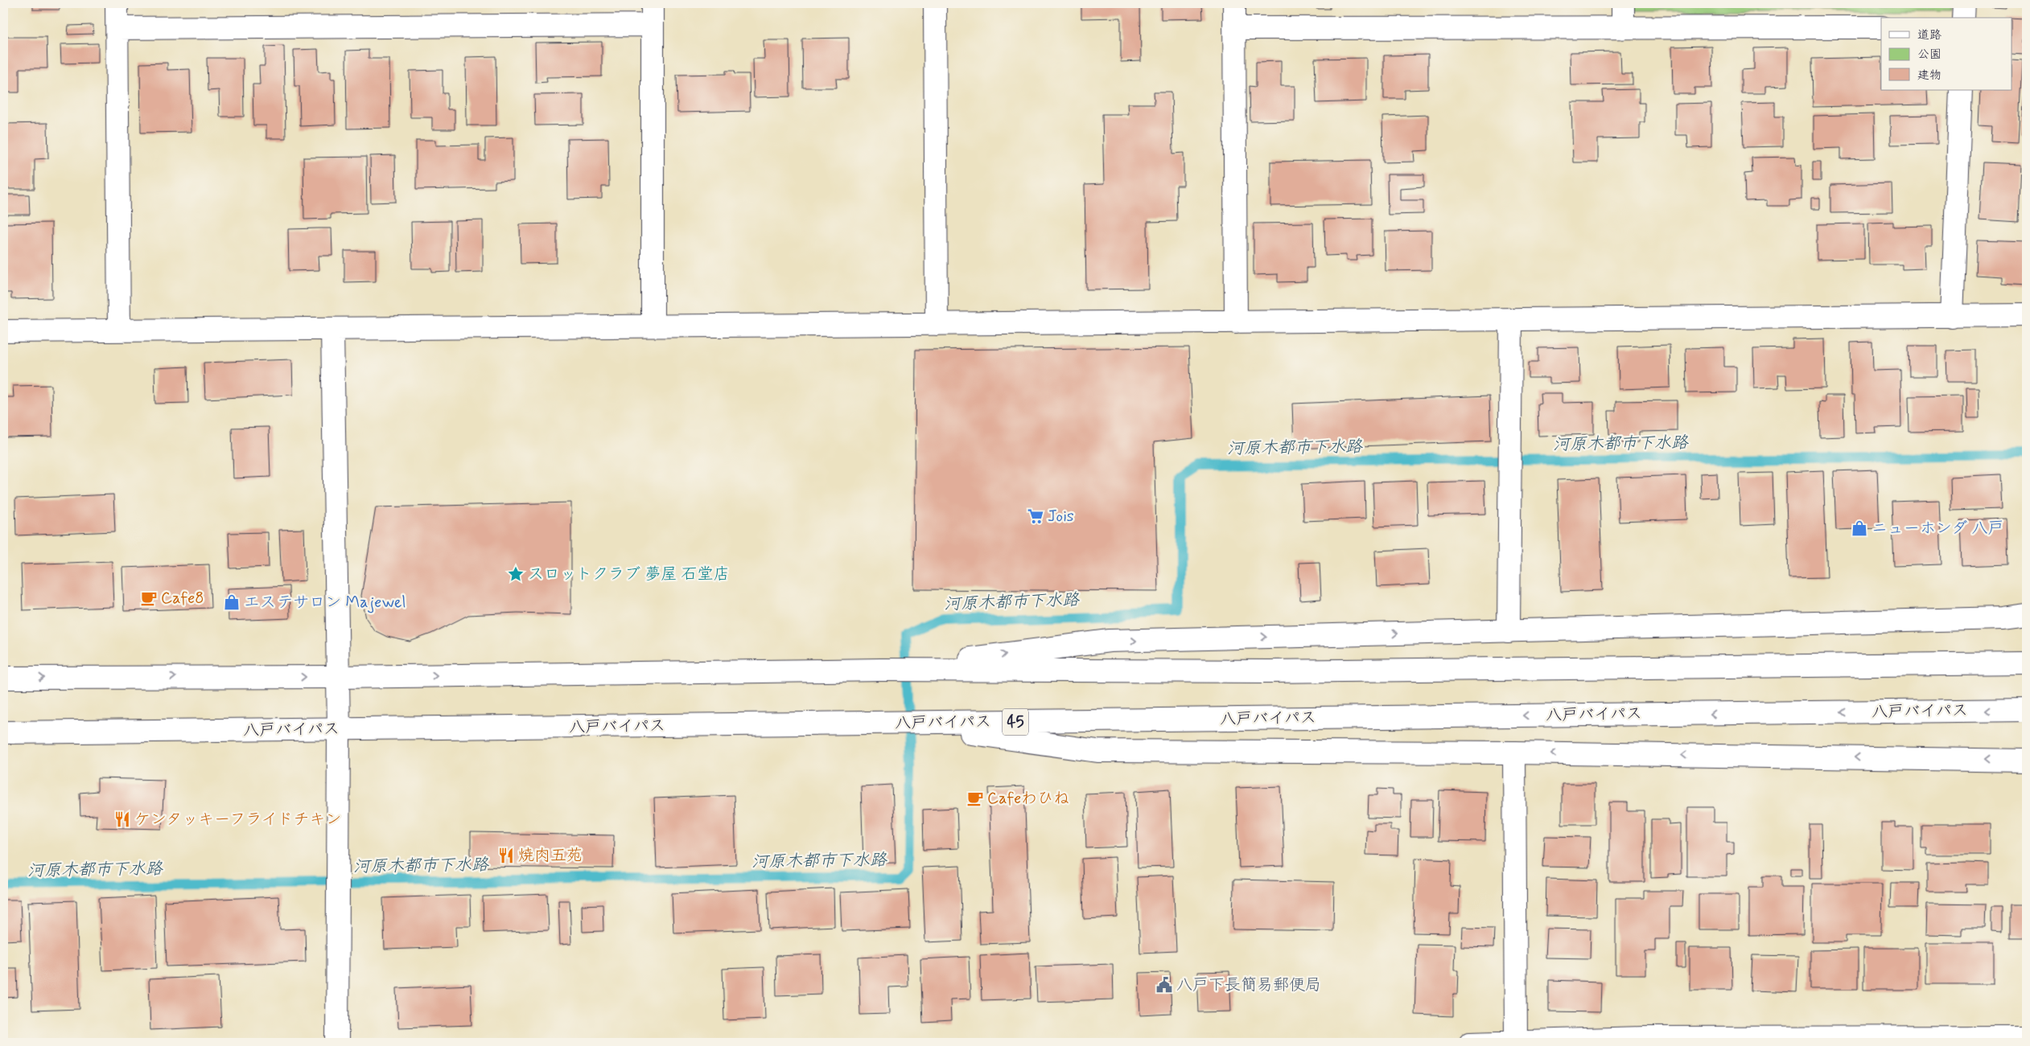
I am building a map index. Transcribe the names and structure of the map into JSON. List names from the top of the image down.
{
  "streets": {
    "main road": ["八戸バイパス", "45"]
  },
  "water": ["河原木都市下水路"],
  "places": {
    "supermarket": ["Jois"],
    "shop": ["ニューホンダ 八戸", "エステサロン Majewel"],
    "place": ["スロットクラブ 夢屋 石堂店"],
    "cafe": ["Cafe8", "Cafeわひね"],
    "restaurant": ["ケンタッキーフライドチキン", "焼肉五苑"],
    "public building": ["八戸下長簡易郵便局"]
  },
  "legend": ["道路", "公園", "建物"]
}
